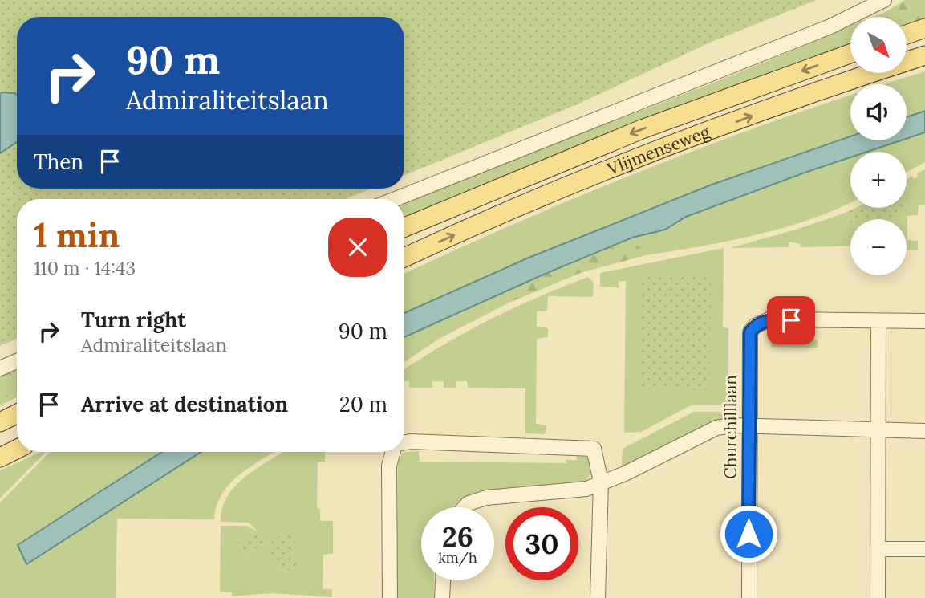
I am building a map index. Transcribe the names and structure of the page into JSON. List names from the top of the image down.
{
  "streets": {
    "main road": ["Vlijmenseweg"],
    "street": ["Churchilllaan"]
  },
  "north": "bottom right",
  "page": {
    "map_buttons": ["+", "−"],
    "turn": ["90 m", "Admiraliteitslaan"],
    "then": "Then",
    "heading": ["1 min", "110 m · 14:43"],
    "list": [
      {
        "name": "Turn right",
        "note": "Admiraliteitslaan",
        "value": "90 m"
      },
      {
        "name": "Arrive at destination",
        "value": "20 m"
      }
    ],
    "speed": "26 km/h",
    "limit": "30"
  }
}
